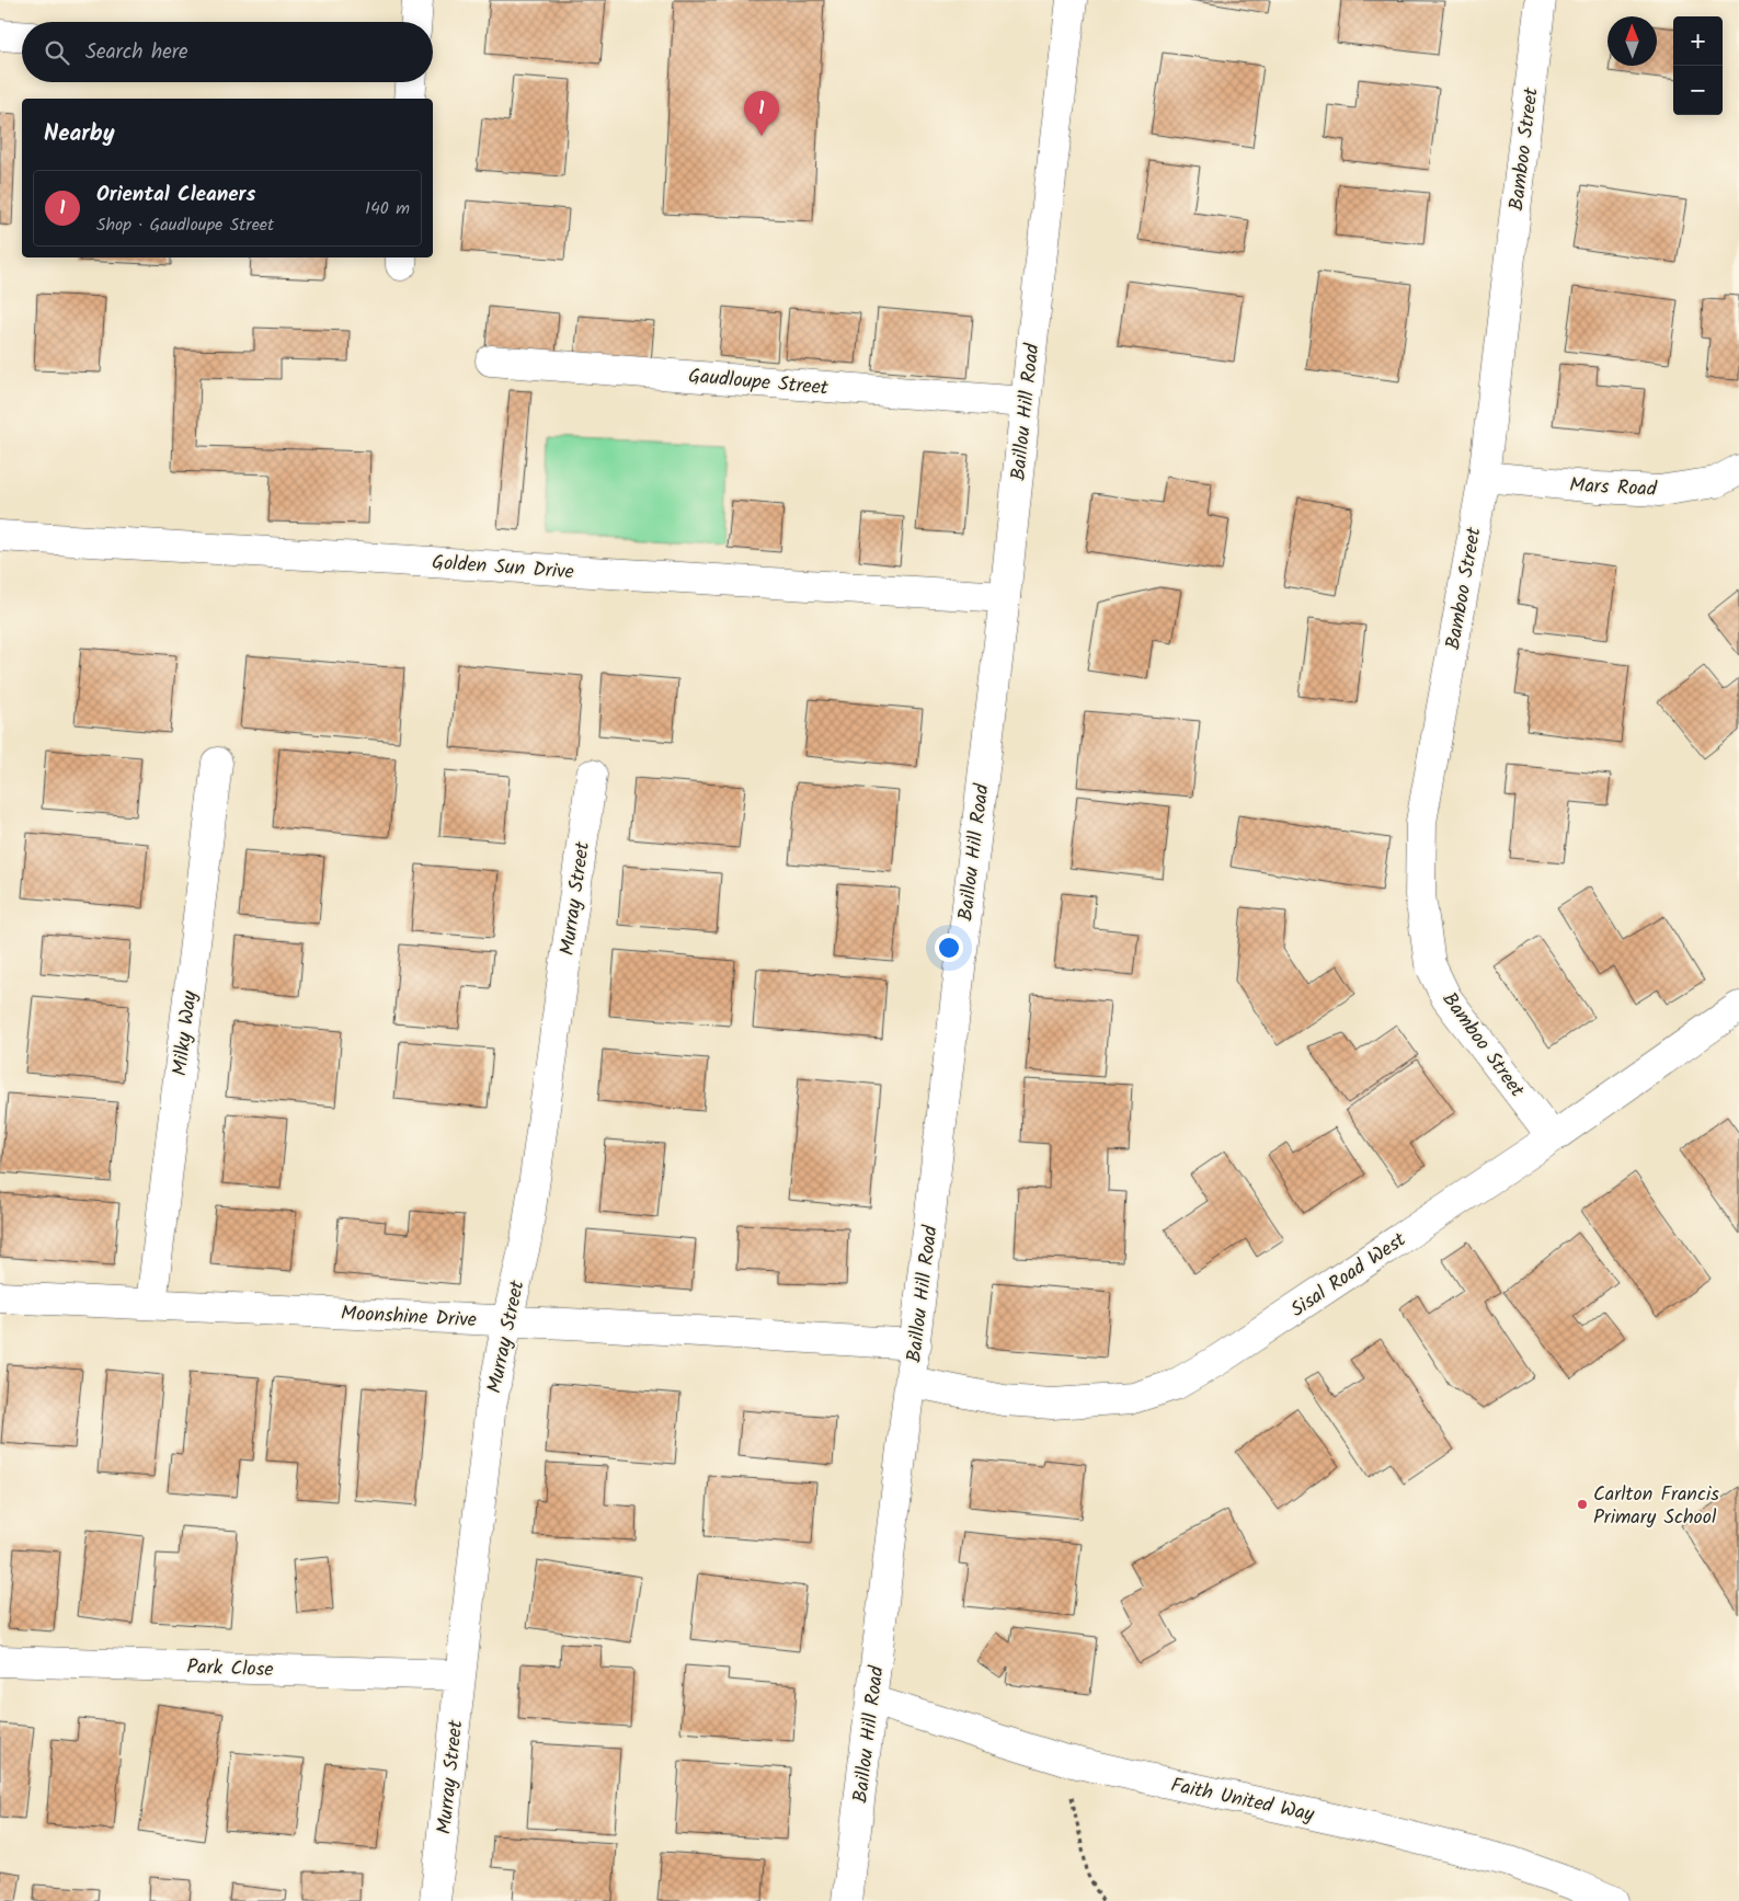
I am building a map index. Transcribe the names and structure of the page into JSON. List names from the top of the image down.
{
  "streets": {
    "street": [
      "Bamboo Street",
      "Gaudloupe Street",
      "Baillou Hill Road",
      "Mars Road",
      "Golden Sun Drive",
      "Murray Street",
      "Milky Way",
      "Sisal Road West",
      "Moonshine Drive",
      "Park Close",
      "Faith United Way"
    ]
  },
  "crossings": [
    ["Bamboo Street", "Mars Road"],
    ["Bamboo Street", "Sisal Road West"],
    ["Gaudloupe Street", "Baillou Hill Road"],
    ["Baillou Hill Road", "Golden Sun Drive"],
    ["Baillou Hill Road", "Sisal Road West"],
    ["Baillou Hill Road", "Moonshine Drive"],
    ["Baillou Hill Road", "Faith United Way"],
    ["Murray Street", "Moonshine Drive"],
    ["Murray Street", "Park Close"],
    ["Milky Way", "Moonshine Drive"]
  ],
  "places": ["Carlton Francis Primary School"],
  "north": "top",
  "page": {
    "map_buttons": ["+", "−"],
    "search": "Search here",
    "pins": "1",
    "heading": "Nearby",
    "list": [
      {
        "mark": "1",
        "name": "Oriental Cleaners",
        "note": "Shop · Gaudloupe Street",
        "value": "140 m"
      }
    ]
  }
}
